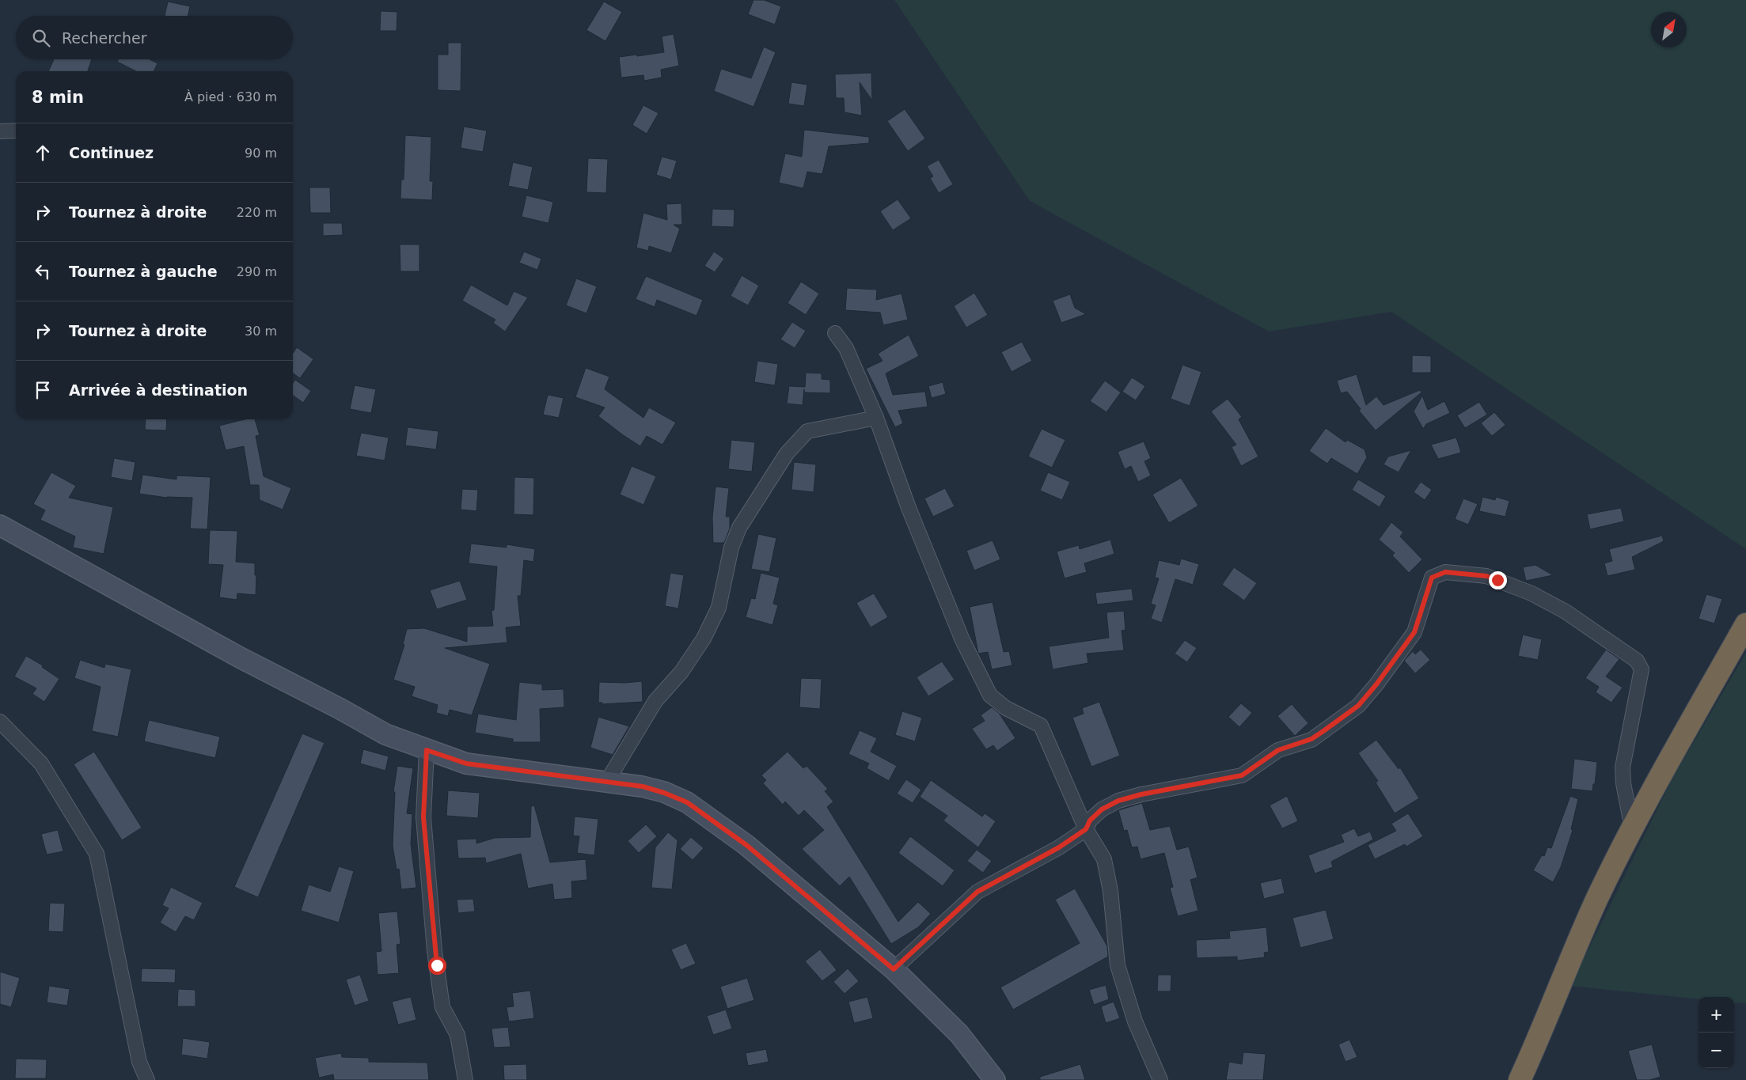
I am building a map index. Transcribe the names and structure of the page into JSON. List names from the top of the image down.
{
  "north": "top right",
  "page": {
    "search": "Rechercher",
    "heading": ["8 min", "À pied · 630 m"],
    "list": [
      ["Continuez", "90 m"],
      ["Tournez à droite", "220 m"],
      ["Tournez à gauche", "290 m"],
      ["Tournez à droite", "30 m"],
      "Arrivée à destination"
    ],
    "map_buttons": ["+", "−"]
  }
}
